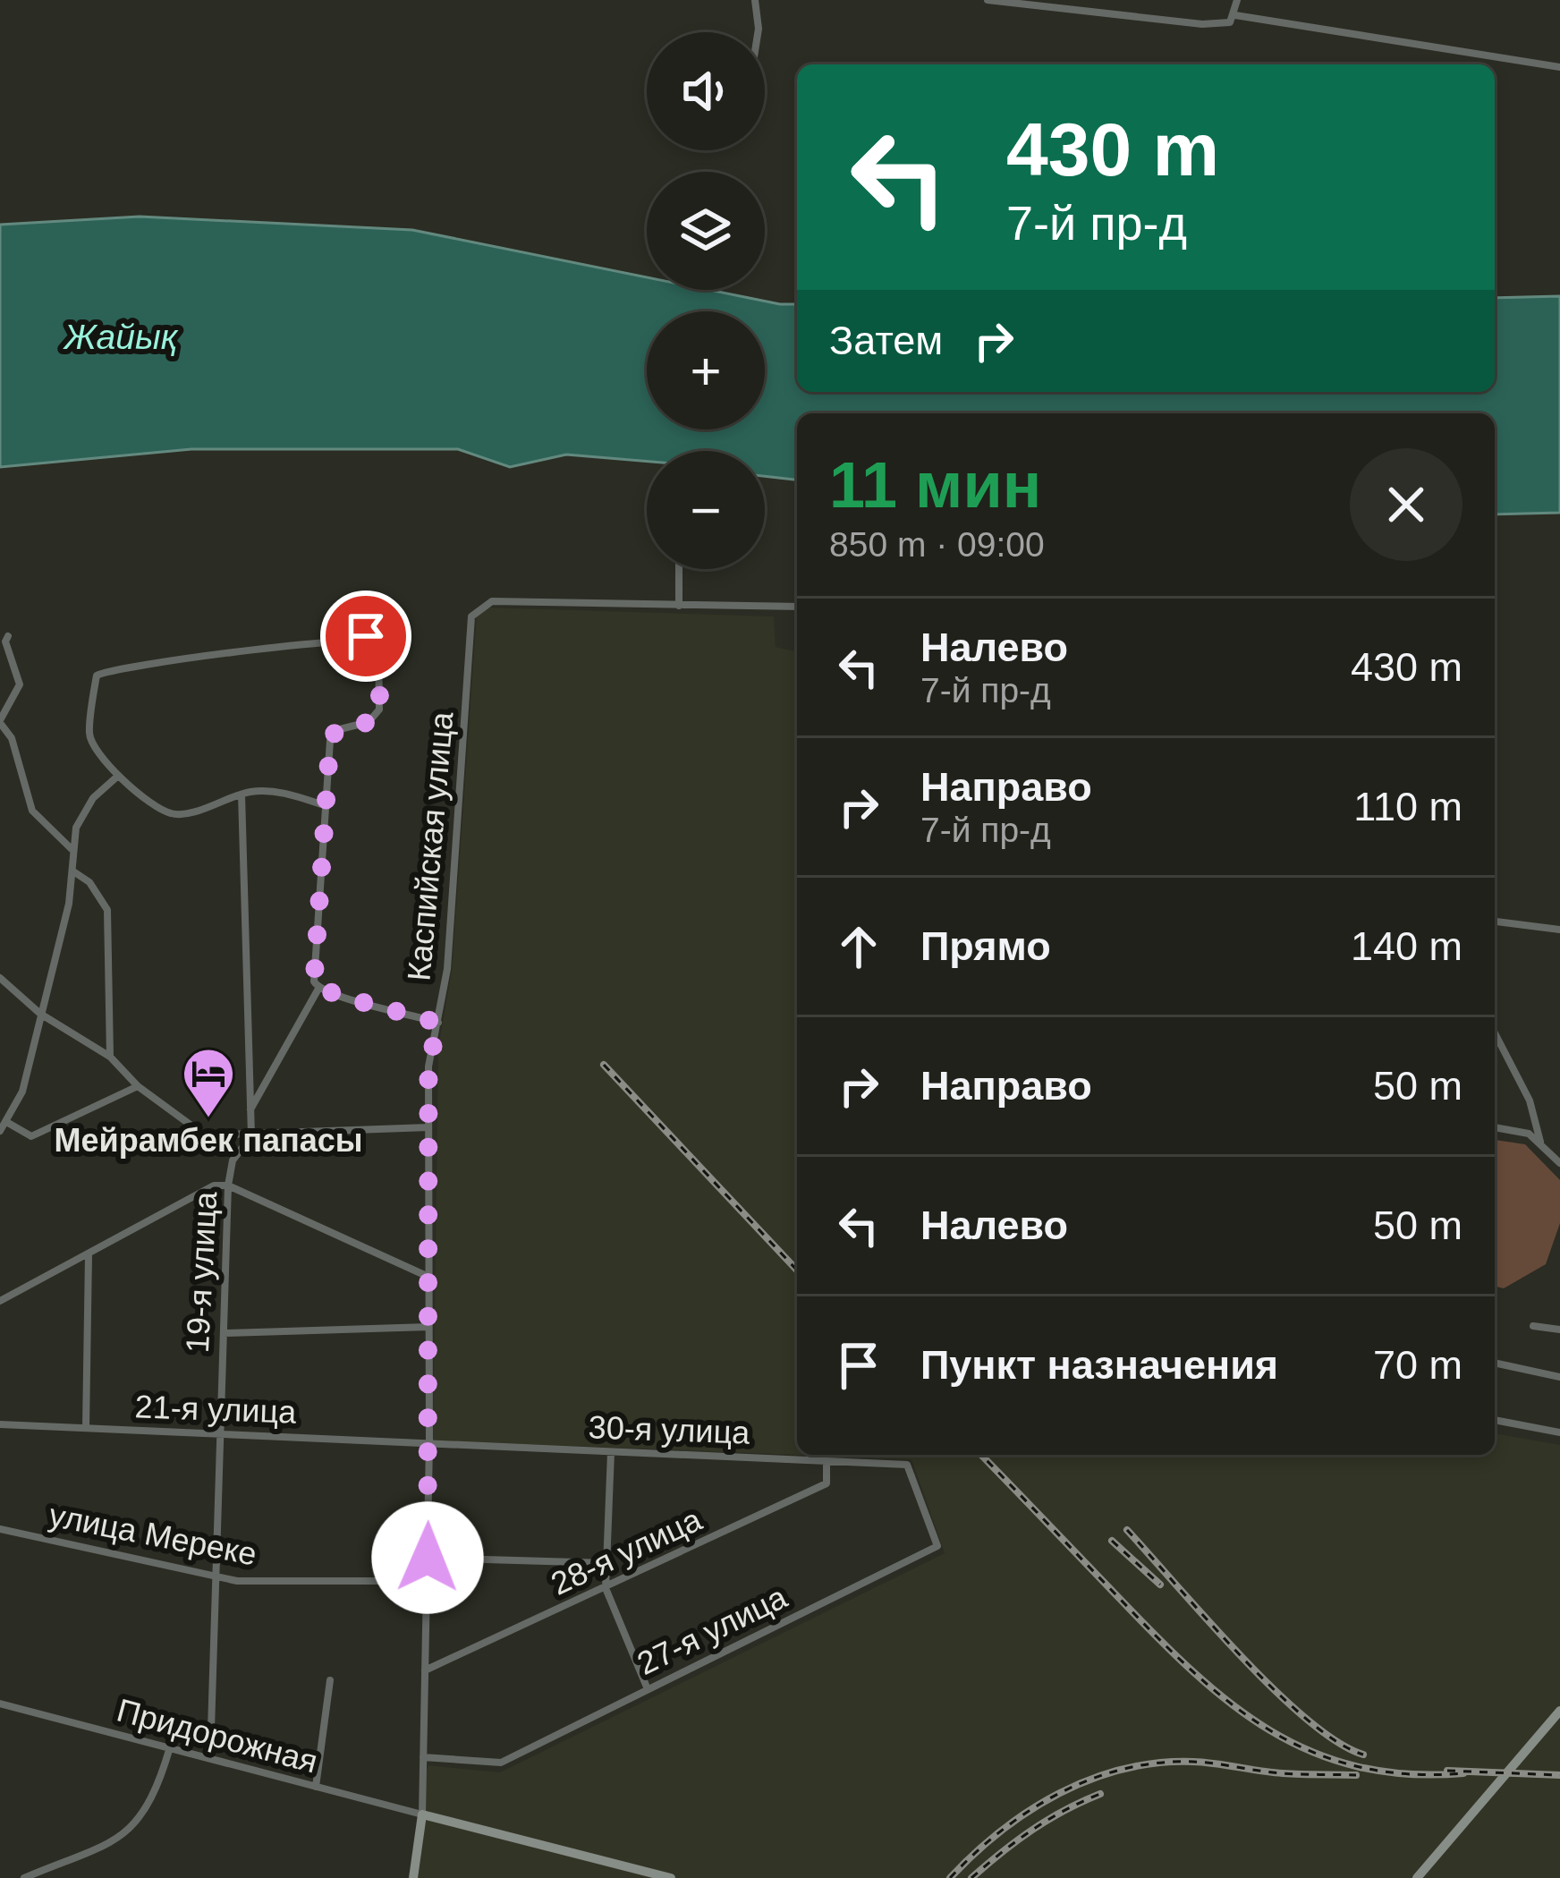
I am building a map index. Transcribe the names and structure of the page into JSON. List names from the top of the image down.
{
  "streets": {
    "street": [
      "Каспийская улица",
      "19-я улица",
      "21-я улица",
      "30-я улица",
      "улица Мереке",
      "28-я улица",
      "27-я улица",
      "Придорожная"
    ]
  },
  "crossings": [
    ["Каспийская улица", "21-я улица"],
    ["Каспийская улица", "30-я улица"],
    ["Каспийская улица", "улица Мереке"],
    ["Каспийская улица", "28-я улица"],
    ["Каспийская улица", "27-я улица"],
    ["Каспийская улица", "Придорожная"],
    ["19-я улица", "21-я улица"],
    ["19-я улица", "улица Мереке"],
    ["19-я улица", "Придорожная"],
    ["21-я улица", "30-я улица"],
    ["30-я улица", "28-я улица"],
    ["30-я улица", "27-я улица"]
  ],
  "water": ["Жайық"],
  "places": {
    "hotel": ["Мейрамбек папасы"]
  },
  "page": {
    "map_buttons": ["+", "−"],
    "turn": ["430 m", "7-й пр-д"],
    "then": "Затем",
    "heading": ["11 мин", "850 m · 09:00"],
    "list": [
      {
        "name": "Налево",
        "note": "7-й пр-д",
        "value": "430 m"
      },
      {
        "name": "Направо",
        "note": "7-й пр-д",
        "value": "110 m"
      },
      {
        "name": "Прямо",
        "value": "140 m"
      },
      {
        "name": "Направо",
        "value": "50 m"
      },
      {
        "name": "Налево",
        "value": "50 m"
      },
      {
        "name": "Пункт назначения",
        "value": "70 m"
      }
    ]
  }
}
